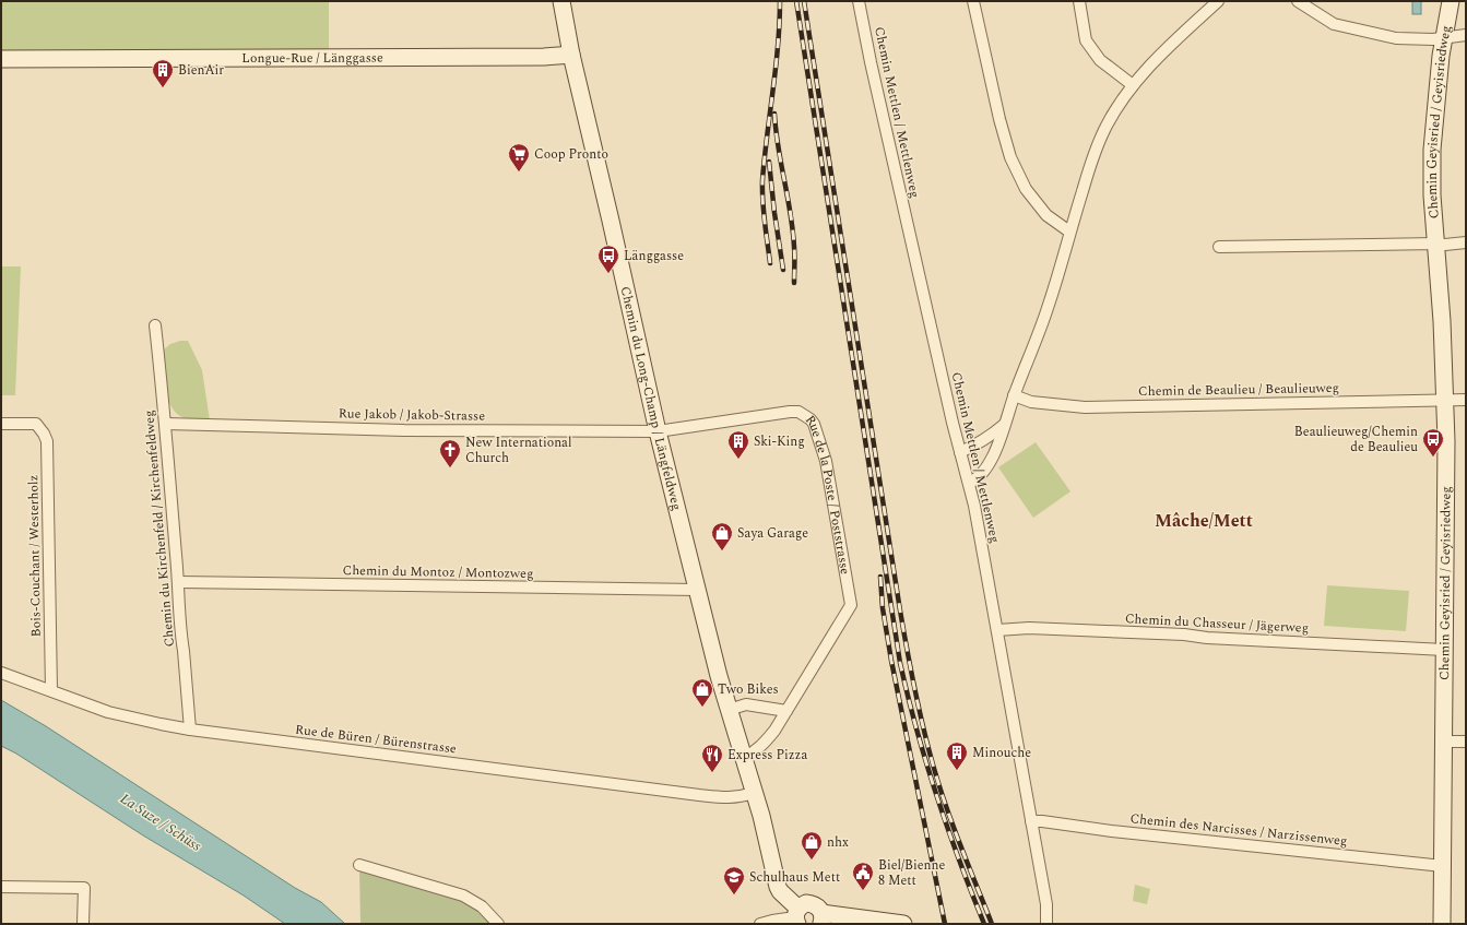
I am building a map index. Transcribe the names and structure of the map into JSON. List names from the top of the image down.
{
  "streets": {
    "street": [
      "Longue-Rue / Länggasse",
      "Chemin Mettlen / Mettlenweg",
      "Chemin Geyisried / Geyisriedweg",
      "Chemin de Beaulieu / Beaulieuweg",
      "Chemin du Long-Champ / Längfeldweg",
      "Rue Jakob / Jakob-Strasse",
      "Rue de la Poste / Poststrasse",
      "Chemin du Kirchenfeld / Kirchenfeldweg",
      "Bois-Couchant / Westerholz",
      "Chemin du Montoz / Montozweg",
      "Chemin du Chasseur / Jägerweg",
      "Rue de Büren / Bürenstrasse",
      "Chemin des Narcisses / Narzissenweg"
    ]
  },
  "crossings": [
    ["Longue-Rue / Länggasse", "Chemin du Long-Champ / Längfeldweg"],
    ["Chemin Mettlen / Mettlenweg", "Chemin du Chasseur / Jägerweg"],
    ["Chemin Mettlen / Mettlenweg", "Chemin des Narcisses / Narzissenweg"],
    ["Chemin Geyisried / Geyisriedweg", "Chemin de Beaulieu / Beaulieuweg"],
    ["Chemin Geyisried / Geyisriedweg", "Chemin du Chasseur / Jägerweg"],
    ["Chemin Geyisried / Geyisriedweg", "Chemin des Narcisses / Narzissenweg"],
    ["Chemin du Long-Champ / Längfeldweg", "Rue Jakob / Jakob-Strasse"],
    ["Chemin du Long-Champ / Längfeldweg", "Rue de la Poste / Poststrasse"],
    ["Chemin du Long-Champ / Längfeldweg", "Chemin du Montoz / Montozweg"],
    ["Chemin du Long-Champ / Längfeldweg", "Rue de Büren / Bürenstrasse"],
    ["Rue Jakob / Jakob-Strasse", "Rue de la Poste / Poststrasse"],
    ["Rue Jakob / Jakob-Strasse", "Chemin du Kirchenfeld / Kirchenfeldweg"],
    ["Chemin du Kirchenfeld / Kirchenfeldweg", "Chemin du Montoz / Montozweg"],
    ["Chemin du Kirchenfeld / Kirchenfeldweg", "Rue de Büren / Bürenstrasse"],
    ["Bois-Couchant / Westerholz", "Rue de Büren / Bürenstrasse"]
  ],
  "districts": ["Mâche/Mett"],
  "water": ["La Suze / Schüss"],
  "places": {
    "building": ["BienAir", "Ski-King", "Minouche"],
    "supermarket": ["Coop Pronto"],
    "bus stop": ["Länggasse", "Beaulieuweg/Chemin de Beaulieu"],
    "church": ["New International Church"],
    "shop": ["Saya Garage", "Two Bikes", "nhx"],
    "restaurant": ["Express Pizza"],
    "public building": ["Biel/Bienne 8 Mett"],
    "school or university": ["Schulhaus Mett"]
  }
}
